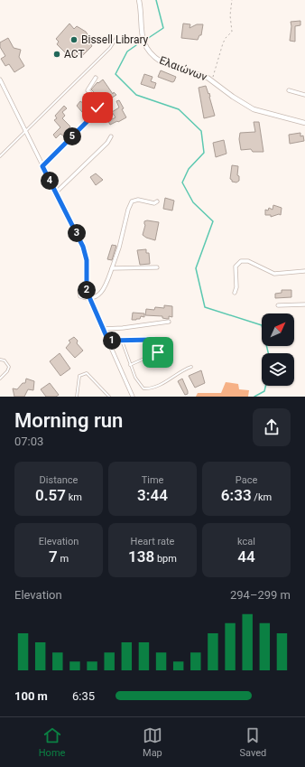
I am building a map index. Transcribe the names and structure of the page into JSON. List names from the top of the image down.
{
  "streets": {
    "street": ["Ελαιώνων"]
  },
  "places": ["Bissell Library", "ACT"],
  "north": "top right",
  "page": {
    "pins": [
      "5",
      "4",
      "3",
      "2",
      "1"
    ],
    "heading": ["Morning run", "07:03"],
    "stats": [
      ["Distance", "0.57 km"],
      ["Time", "3:44"],
      ["Pace", "6:33 /km"],
      ["Elevation", "7 m"],
      ["Heart rate", "138 bpm"],
      ["kcal", "44"]
    ],
    "chart": ["Elevation", "294–299 m"],
    "list": [
      {
        "name": "100 m",
        "note": "6:35"
      }
    ],
    "tabs": ["Home", "Map", "Saved"]
  }
}
